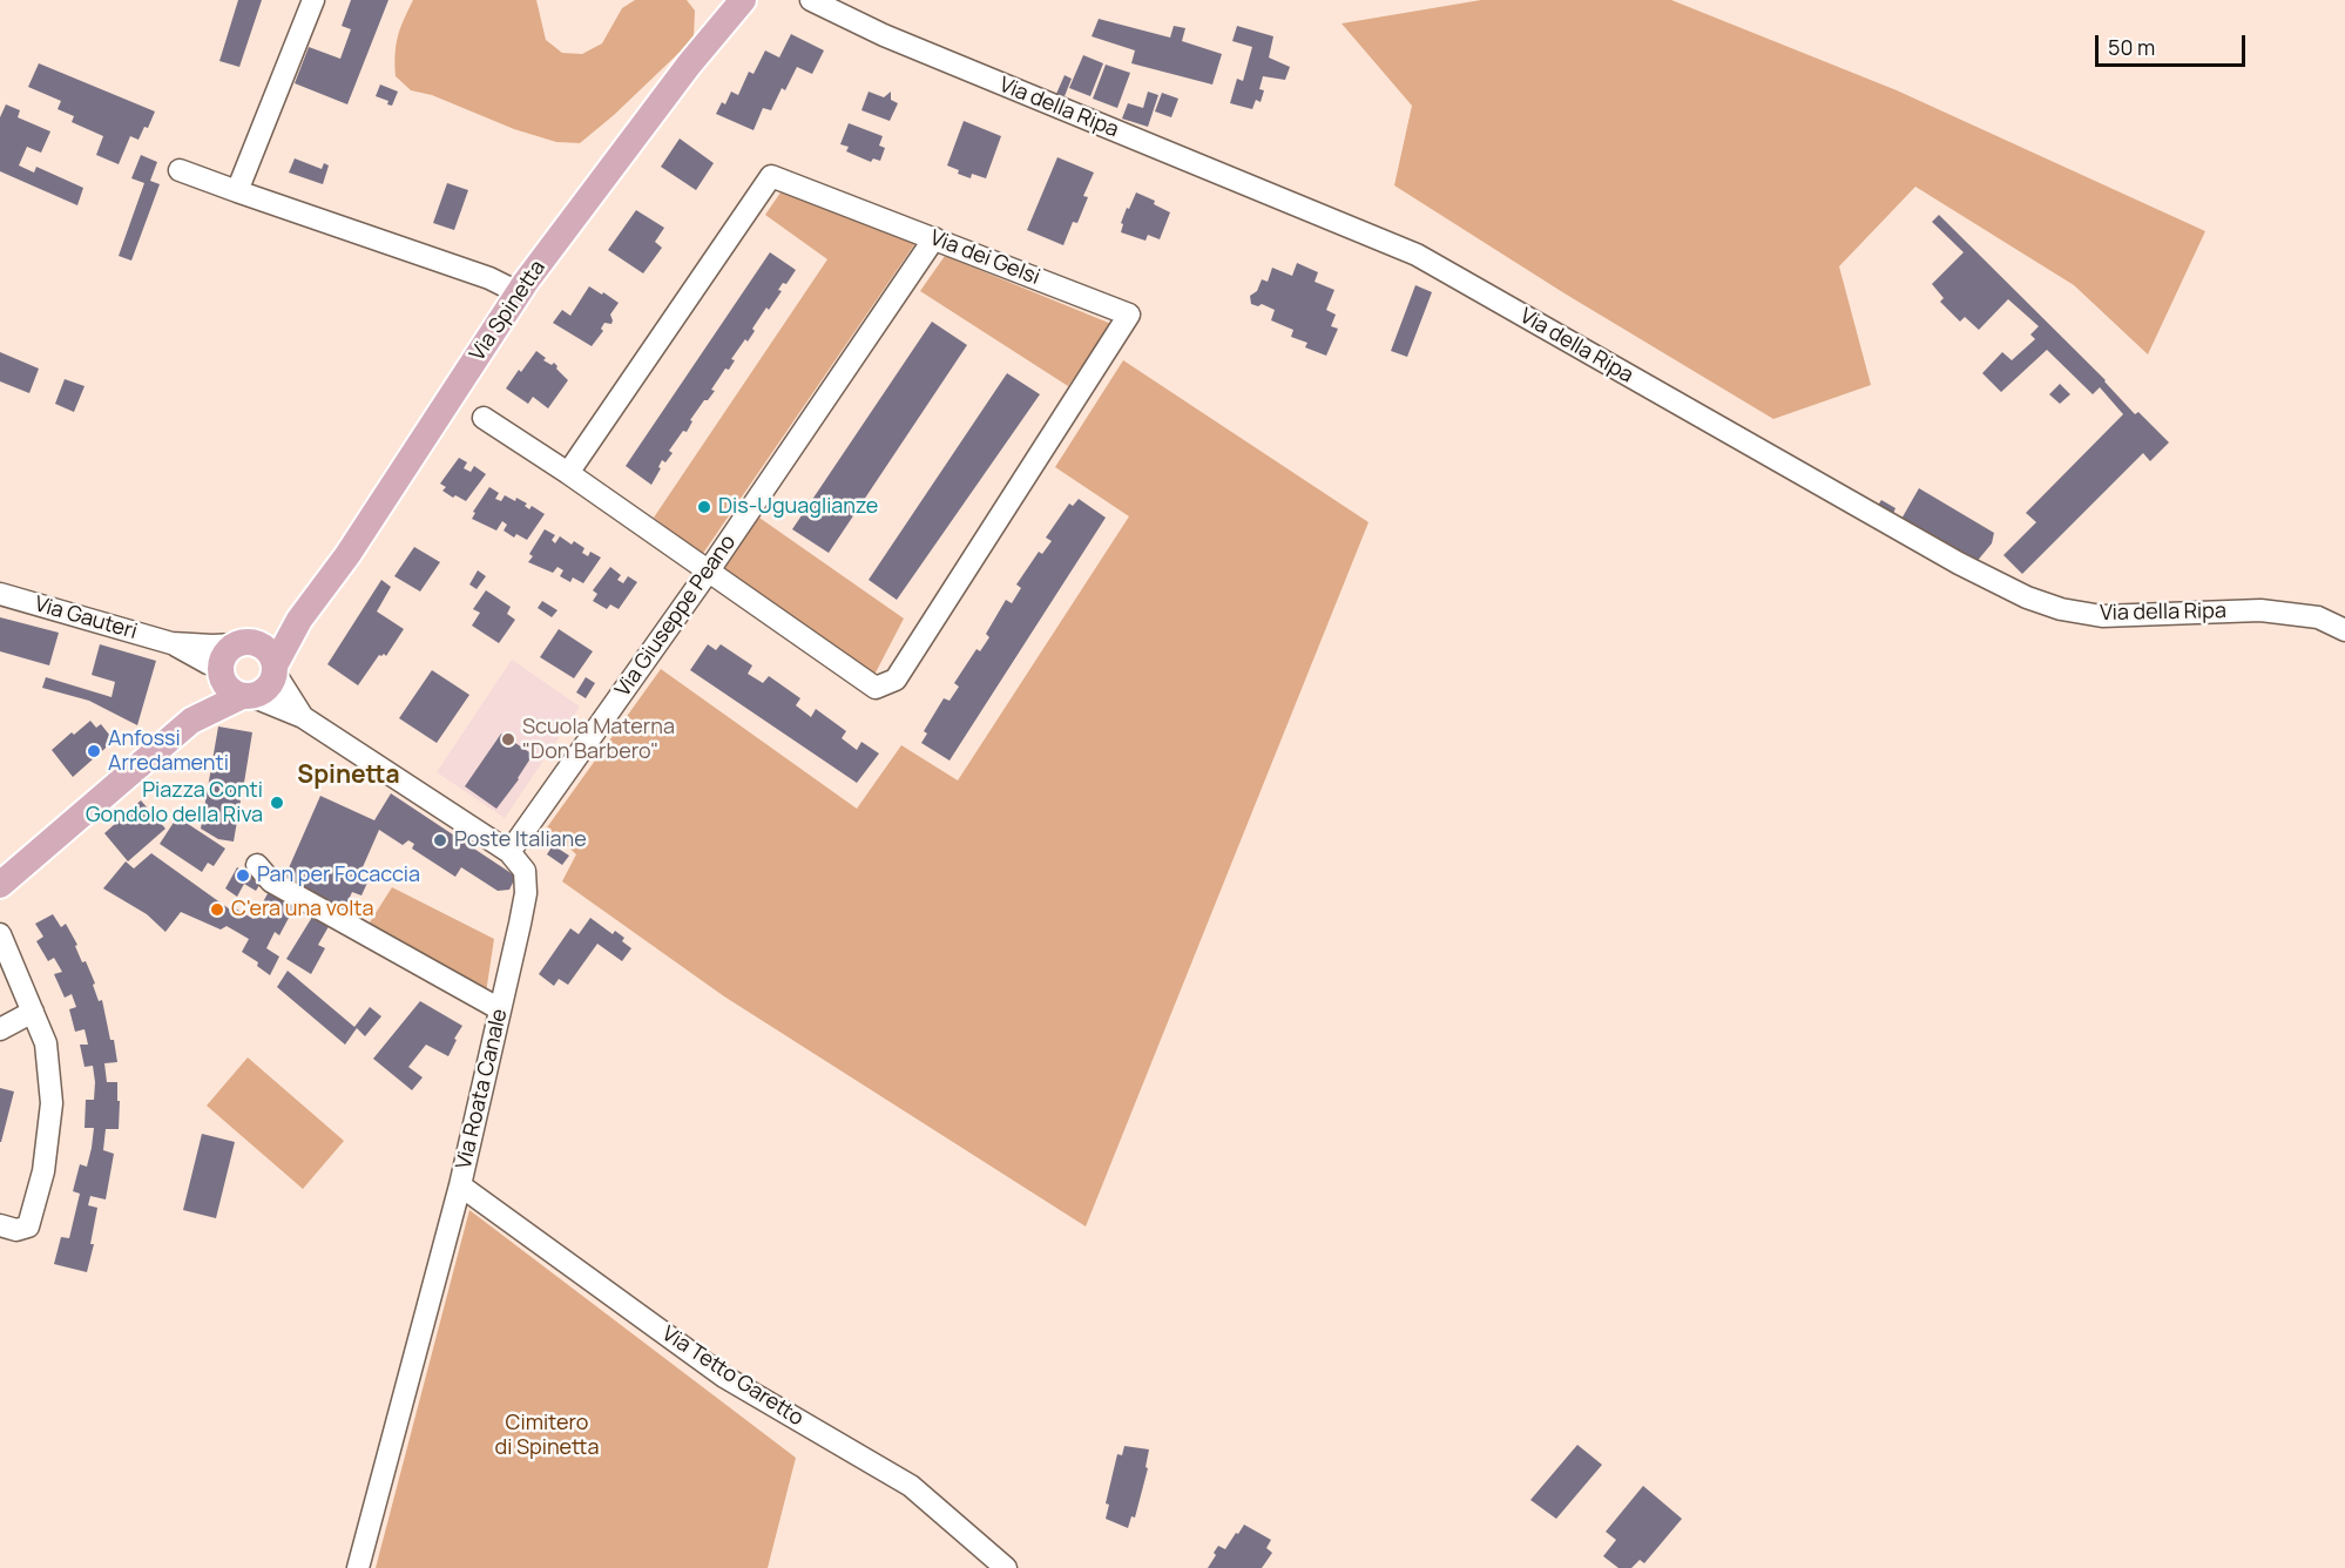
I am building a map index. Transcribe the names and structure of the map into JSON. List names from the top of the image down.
{
  "streets": {
    "main road": ["Via Spinetta"],
    "street": [
      "Via della Ripa",
      "Via dei Gelsi",
      "Via Giuseppe Peano",
      "Via Gauteri",
      "Via Roata Canale",
      "Via Tetto Garetto"
    ]
  },
  "crossings": [
    ["Via dei Gelsi", "Via Giuseppe Peano"],
    ["Via Spinetta", "Via Gauteri"],
    ["Via Spinetta", "Via Roata Canale"],
    ["Via Giuseppe Peano", "Via Roata Canale"],
    ["Via Gauteri", "Via Roata Canale"],
    ["Via Roata Canale", "Via Tetto Garetto"]
  ],
  "districts": ["Spinetta"],
  "parks": ["Cimitero di Spinetta"],
  "places": [
    "Dis-Uguaglianze",
    "Scuola Materna \"Don Barbero\"",
    "Anfossi Arredamenti",
    "Piazza Conti Gondolo della Riva",
    "Poste Italiane",
    "Pan per Focaccia",
    "C'era una volta"
  ],
  "scale_bar": "50 m"
}
